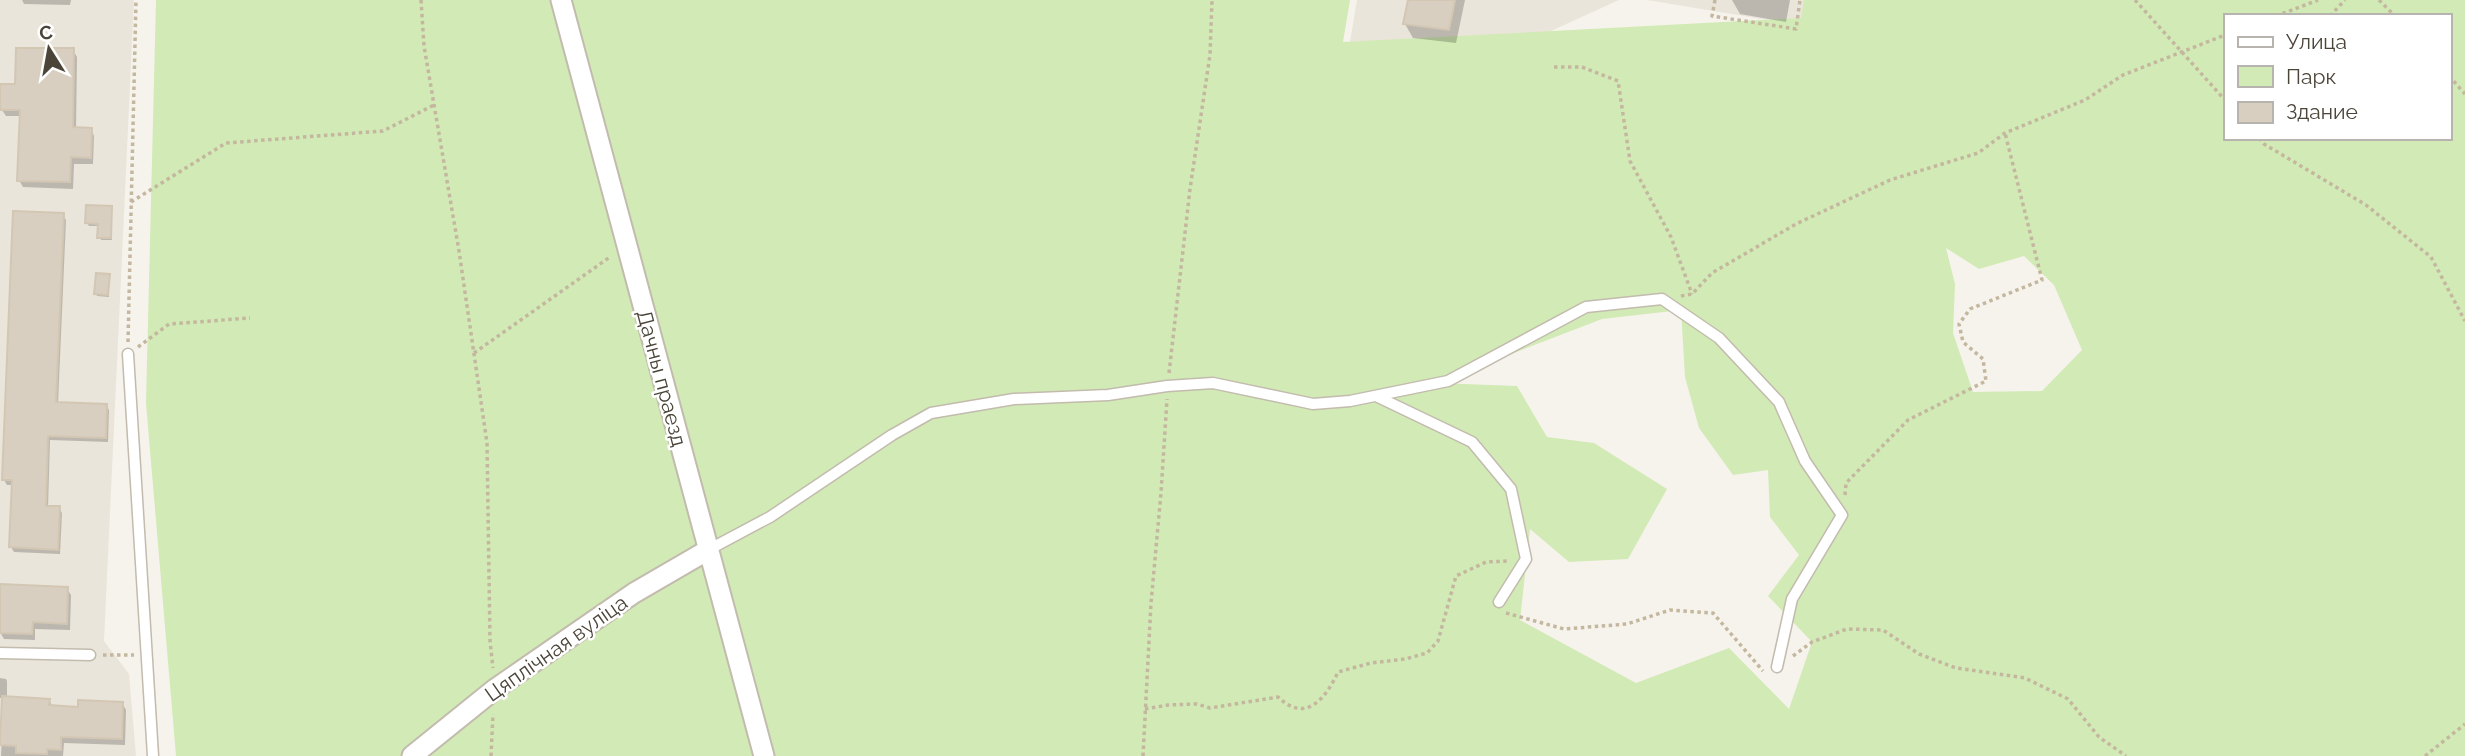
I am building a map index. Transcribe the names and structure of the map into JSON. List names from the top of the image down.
{
  "streets": {
    "street": ["Дачны праезд", "Цяплічная вуліца"]
  },
  "crossings": [
    ["Дачны праезд", "Цяплічная вуліца"]
  ],
  "legend": ["Улица", "Парк", "Здание"],
  "north": "top"
}
